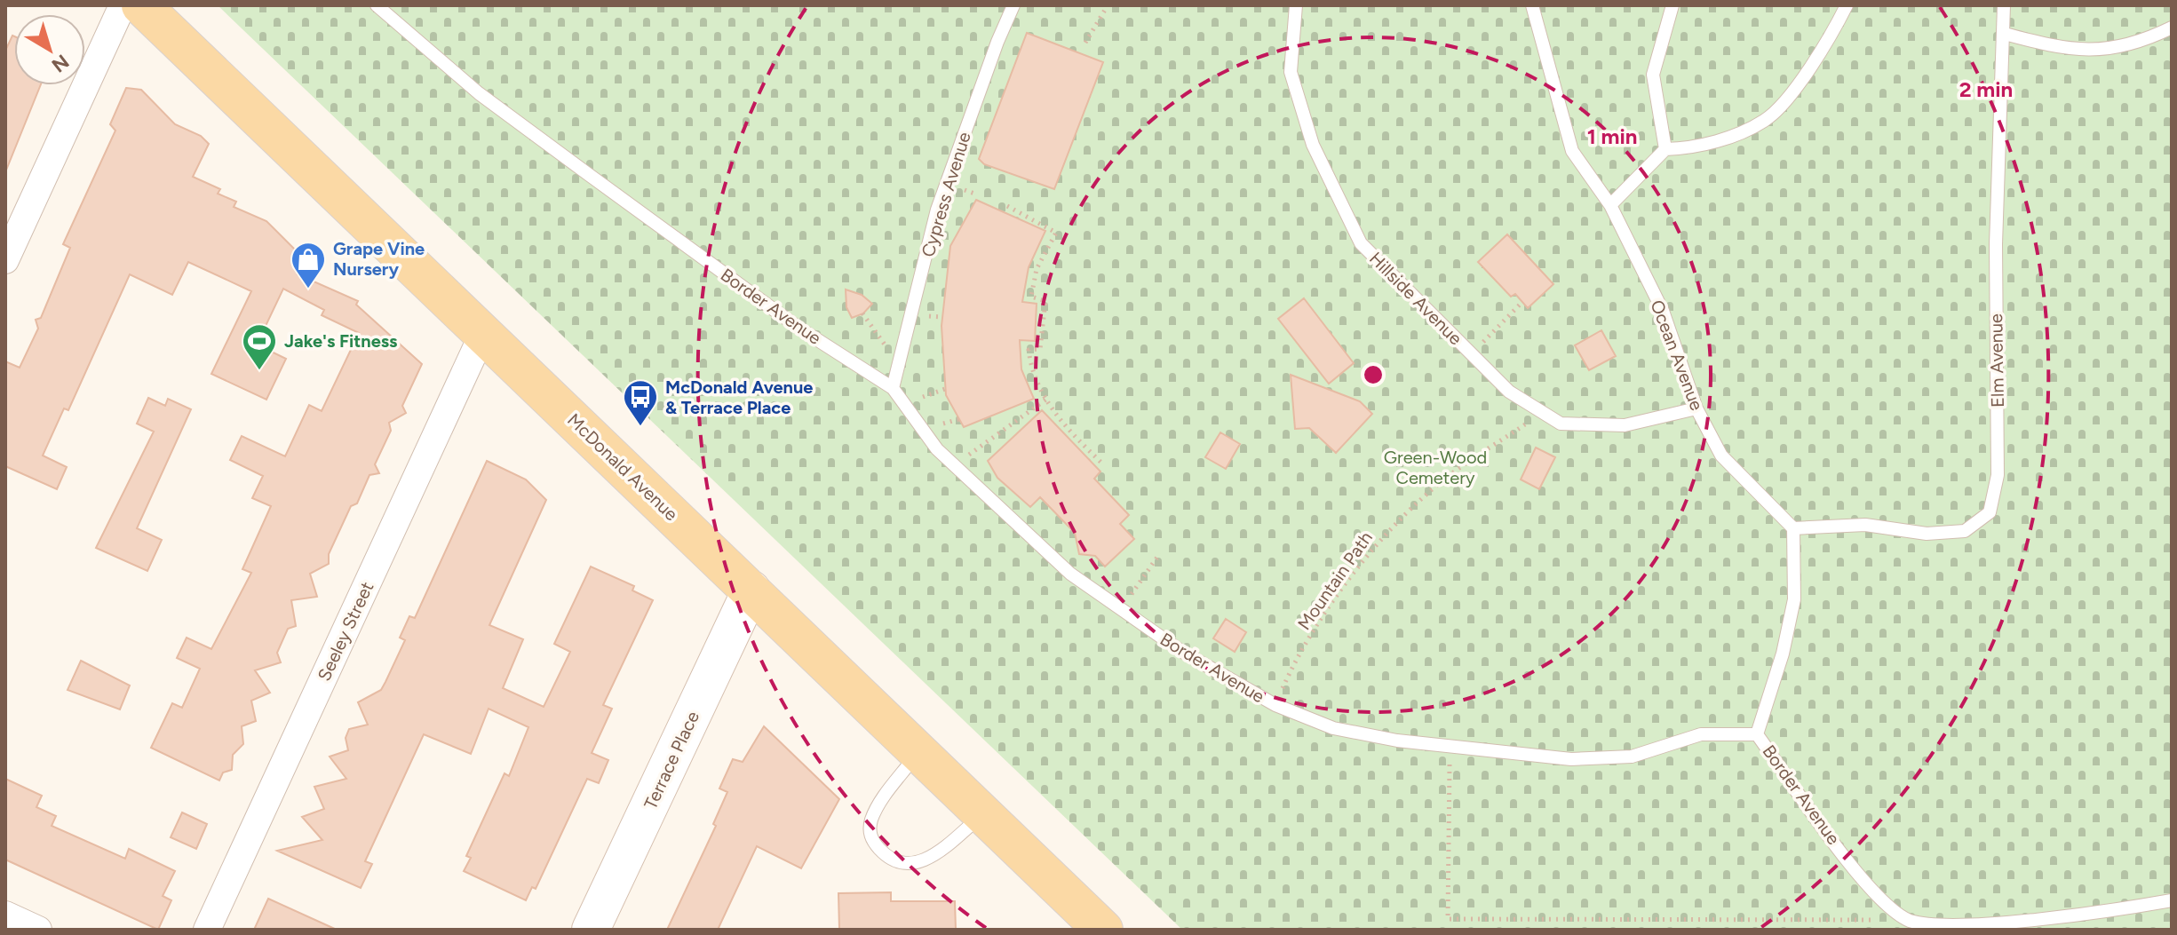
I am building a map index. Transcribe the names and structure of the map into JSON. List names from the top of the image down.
{
  "streets": {
    "main road": ["McDonald Avenue", "Terrace Place"],
    "street": ["Seeley Street"],
    "lane": [
      "Cypress Avenue",
      "Hillside Avenue",
      "Border Avenue",
      "Ocean Avenue",
      "Elm Avenue"
    ],
    "path": ["Mountain Path"]
  },
  "crossings": [
    ["Cypress Avenue", "Border Avenue"],
    ["Hillside Avenue", "Ocean Avenue"],
    ["Hillside Avenue", "Mountain Path"],
    ["Border Avenue", "Mountain Path"],
    ["Ocean Avenue", "Elm Avenue"],
    ["McDonald Avenue", "Seeley Street"],
    ["McDonald Avenue", "Terrace Place"]
  ],
  "parks": ["Green-Wood Cemetery"],
  "places": {
    "shop": ["Grape Vine Nursery"],
    "sports": ["Jake's Fitness"],
    "bus stop": ["McDonald Avenue & Terrace Place"]
  },
  "north": "bottom right",
  "rings": ["2 min", "1 min"]
}
